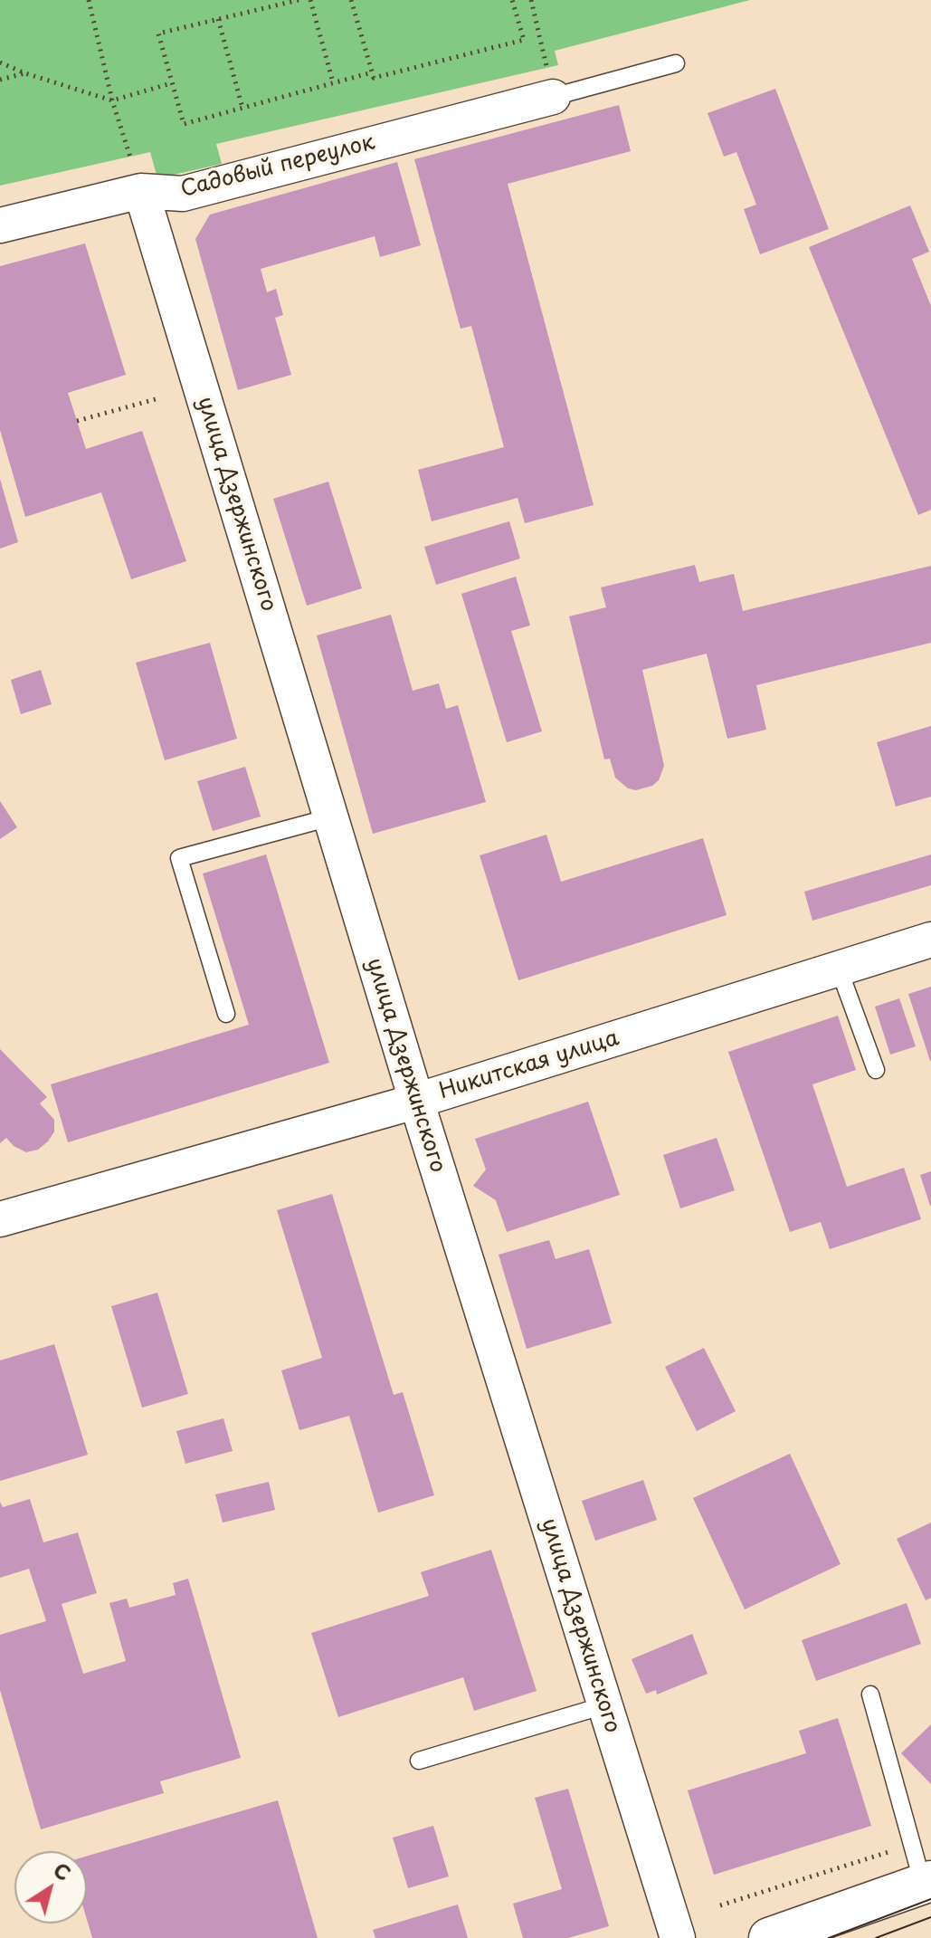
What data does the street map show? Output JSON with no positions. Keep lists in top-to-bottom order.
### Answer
{
  "streets": {
    "street": ["Садовый переулок", "улица Дзержинского", "Никитская улица"]
  },
  "crossings": [
    ["Садовый переулок", "улица Дзержинского"],
    ["улица Дзержинского", "Никитская улица"]
  ],
  "north": "top right"
}
